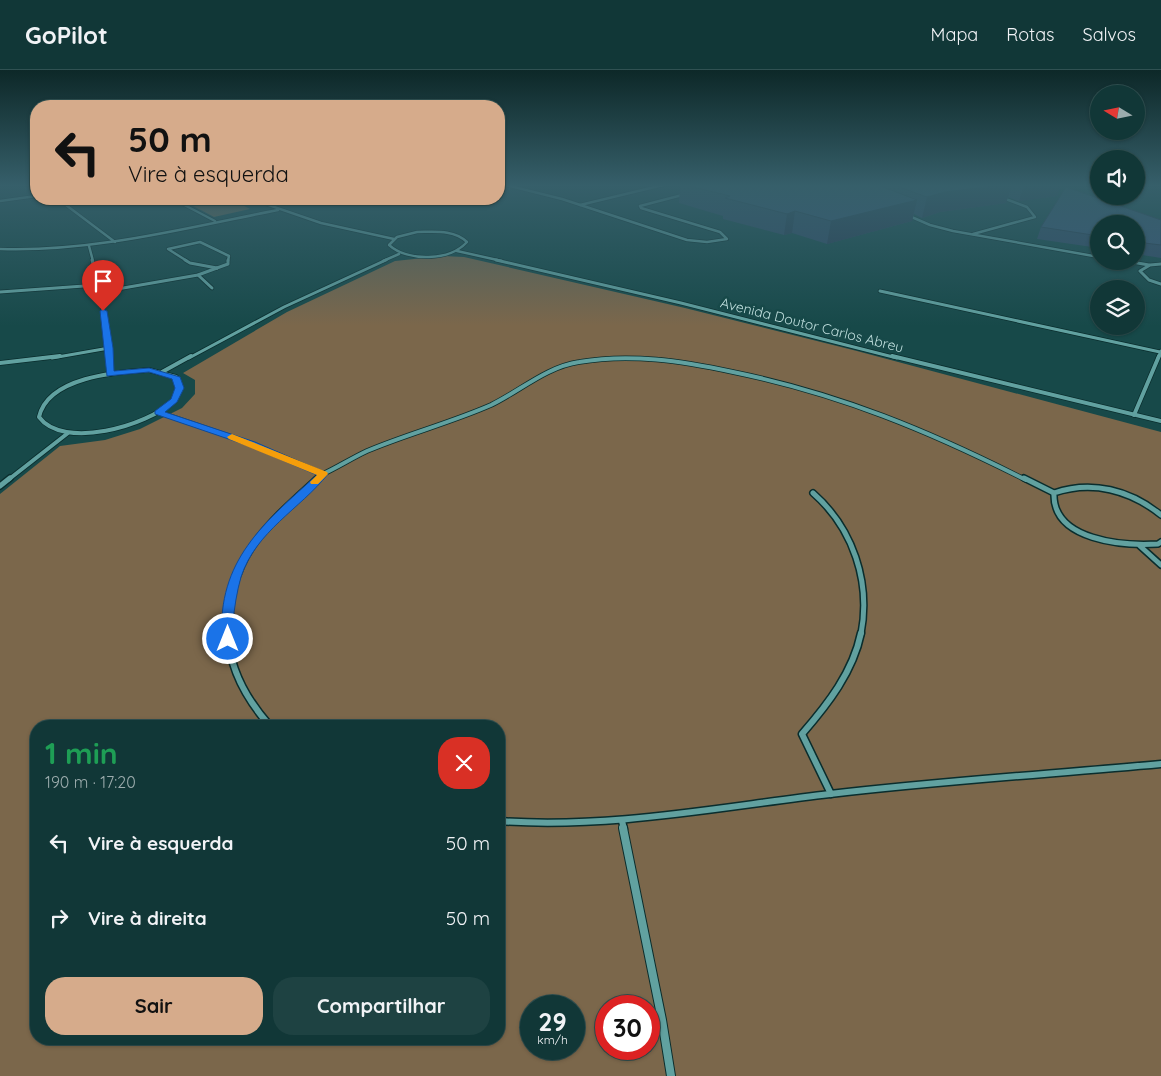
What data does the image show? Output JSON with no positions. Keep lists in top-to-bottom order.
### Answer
{
  "streets": {
    "street": ["Avenida Doutor Carlos Abreu"]
  },
  "north": "left",
  "page": {
    "header": "GoPilot",
    "nav": ["Mapa", "Rotas", "Salvos"],
    "turn": ["50 m", "Vire à esquerda"],
    "heading": ["1 min", "190 m · 17:20"],
    "list": [
      {
        "name": "Vire à esquerda",
        "value": "50 m"
      },
      {
        "name": "Vire à direita",
        "value": "50 m"
      }
    ],
    "buttons": ["Sair", "Compartilhar"],
    "speed": "29 km/h",
    "limit": "30"
  }
}
